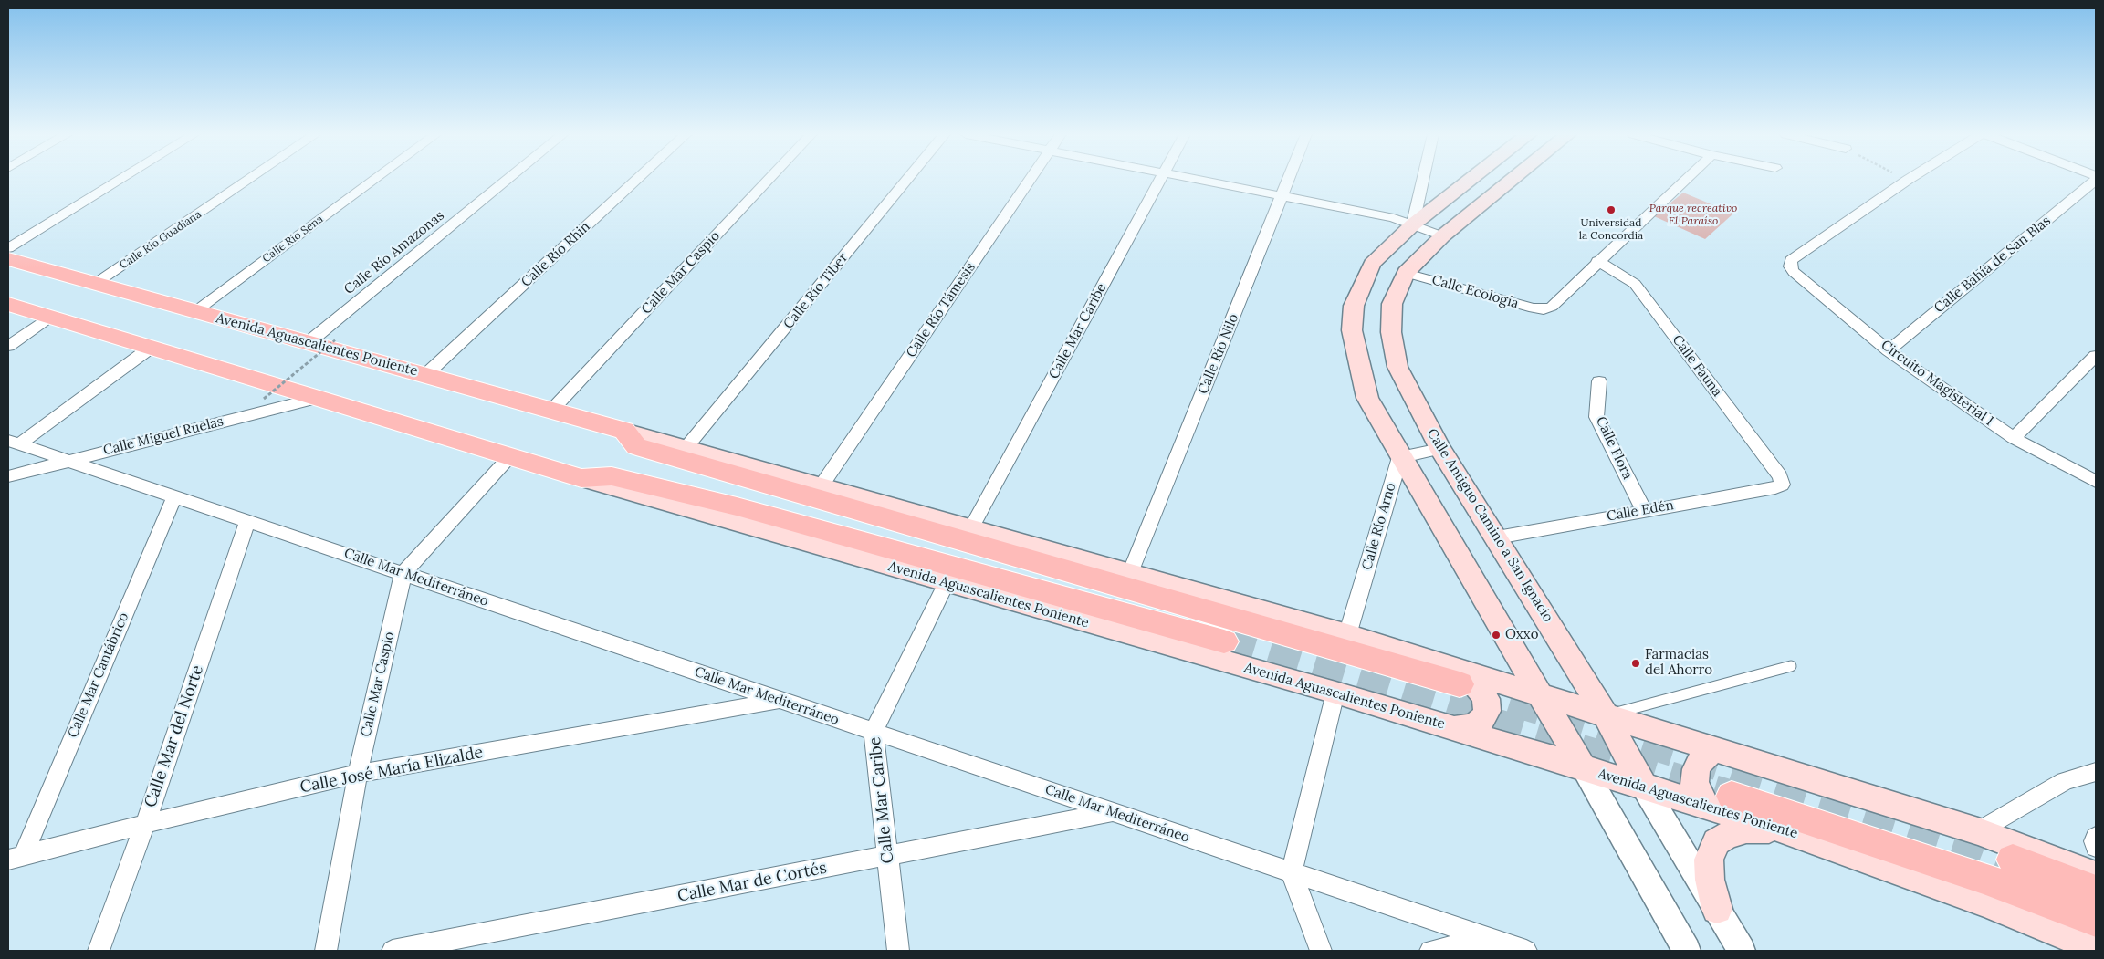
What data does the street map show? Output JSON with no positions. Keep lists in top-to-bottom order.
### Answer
{
  "streets": {
    "main road": ["Avenida Aguascalientes Poniente", "Calle Antiguo Camino a San Ignacio"],
    "street": [
      "Calle Río Sena",
      "Calle Río Guadiana",
      "Calle Río Amazonas",
      "Calle Río Rhin",
      "Calle Bahía de San Blas",
      "Calle Mar Caspio",
      "Calle Río Tiber",
      "Calle Ecología",
      "Calle Río Támesis",
      "Calle Mar Caribe",
      "Calle Río Nilo",
      "Calle Fauna",
      "Circuito Magisterial I",
      "Calle Miguel Ruelas",
      "Calle Flora",
      "Calle Edén",
      "Calle Río Arno",
      "Calle Mar Mediterráneo",
      "Calle Mar Cantábrico",
      "Calle Mar del Norte",
      "Calle José María Elizalde",
      "Calle Mar de Cortés"
    ]
  },
  "crossings": [
    ["Calle Río Sena", "Avenida Aguascalientes Poniente"],
    ["Calle Río Guadiana", "Avenida Aguascalientes Poniente"],
    ["Calle Río Amazonas", "Avenida Aguascalientes Poniente"],
    ["Calle Río Rhin", "Avenida Aguascalientes Poniente"],
    ["Calle Bahía de San Blas", "Circuito Magisterial I"],
    ["Calle Mar Caspio", "Avenida Aguascalientes Poniente"],
    ["Calle Mar Caspio", "Calle Mar Mediterráneo"],
    ["Calle Mar Caspio", "Calle José María Elizalde"],
    ["Calle Río Tiber", "Avenida Aguascalientes Poniente"],
    ["Calle Ecología", "Calle Fauna"],
    ["Calle Ecología", "Calle Antiguo Camino a San Ignacio"],
    ["Calle Río Támesis", "Avenida Aguascalientes Poniente"],
    ["Calle Mar Caribe", "Avenida Aguascalientes Poniente"],
    ["Calle Mar Caribe", "Calle Mar Mediterráneo"],
    ["Calle Mar Caribe", "Calle Mar de Cortés"],
    ["Avenida Aguascalientes Poniente", "Calle Río Nilo"],
    ["Avenida Aguascalientes Poniente", "Calle Miguel Ruelas"],
    ["Avenida Aguascalientes Poniente", "Calle Antiguo Camino a San Ignacio"],
    ["Avenida Aguascalientes Poniente", "Calle Río Arno"],
    ["Calle Fauna", "Calle Edén"],
    ["Calle Miguel Ruelas", "Calle Mar Mediterráneo"],
    ["Calle Flora", "Calle Edén"],
    ["Calle Edén", "Calle Antiguo Camino a San Ignacio"],
    ["Calle Mar Mediterráneo", "Calle Mar Cantábrico"],
    ["Calle Mar Mediterráneo", "Calle Mar del Norte"],
    ["Calle Mar Mediterráneo", "Calle José María Elizalde"],
    ["Calle Mar Mediterráneo", "Calle Mar de Cortés"],
    ["Calle Mar Cantábrico", "Calle José María Elizalde"],
    ["Calle Mar del Norte", "Calle José María Elizalde"]
  ],
  "parks": ["Parque recreativo El Paraíso"],
  "places": ["Universidad la Concordia", "Oxxo", "Farmacias del Ahorro"]
}
